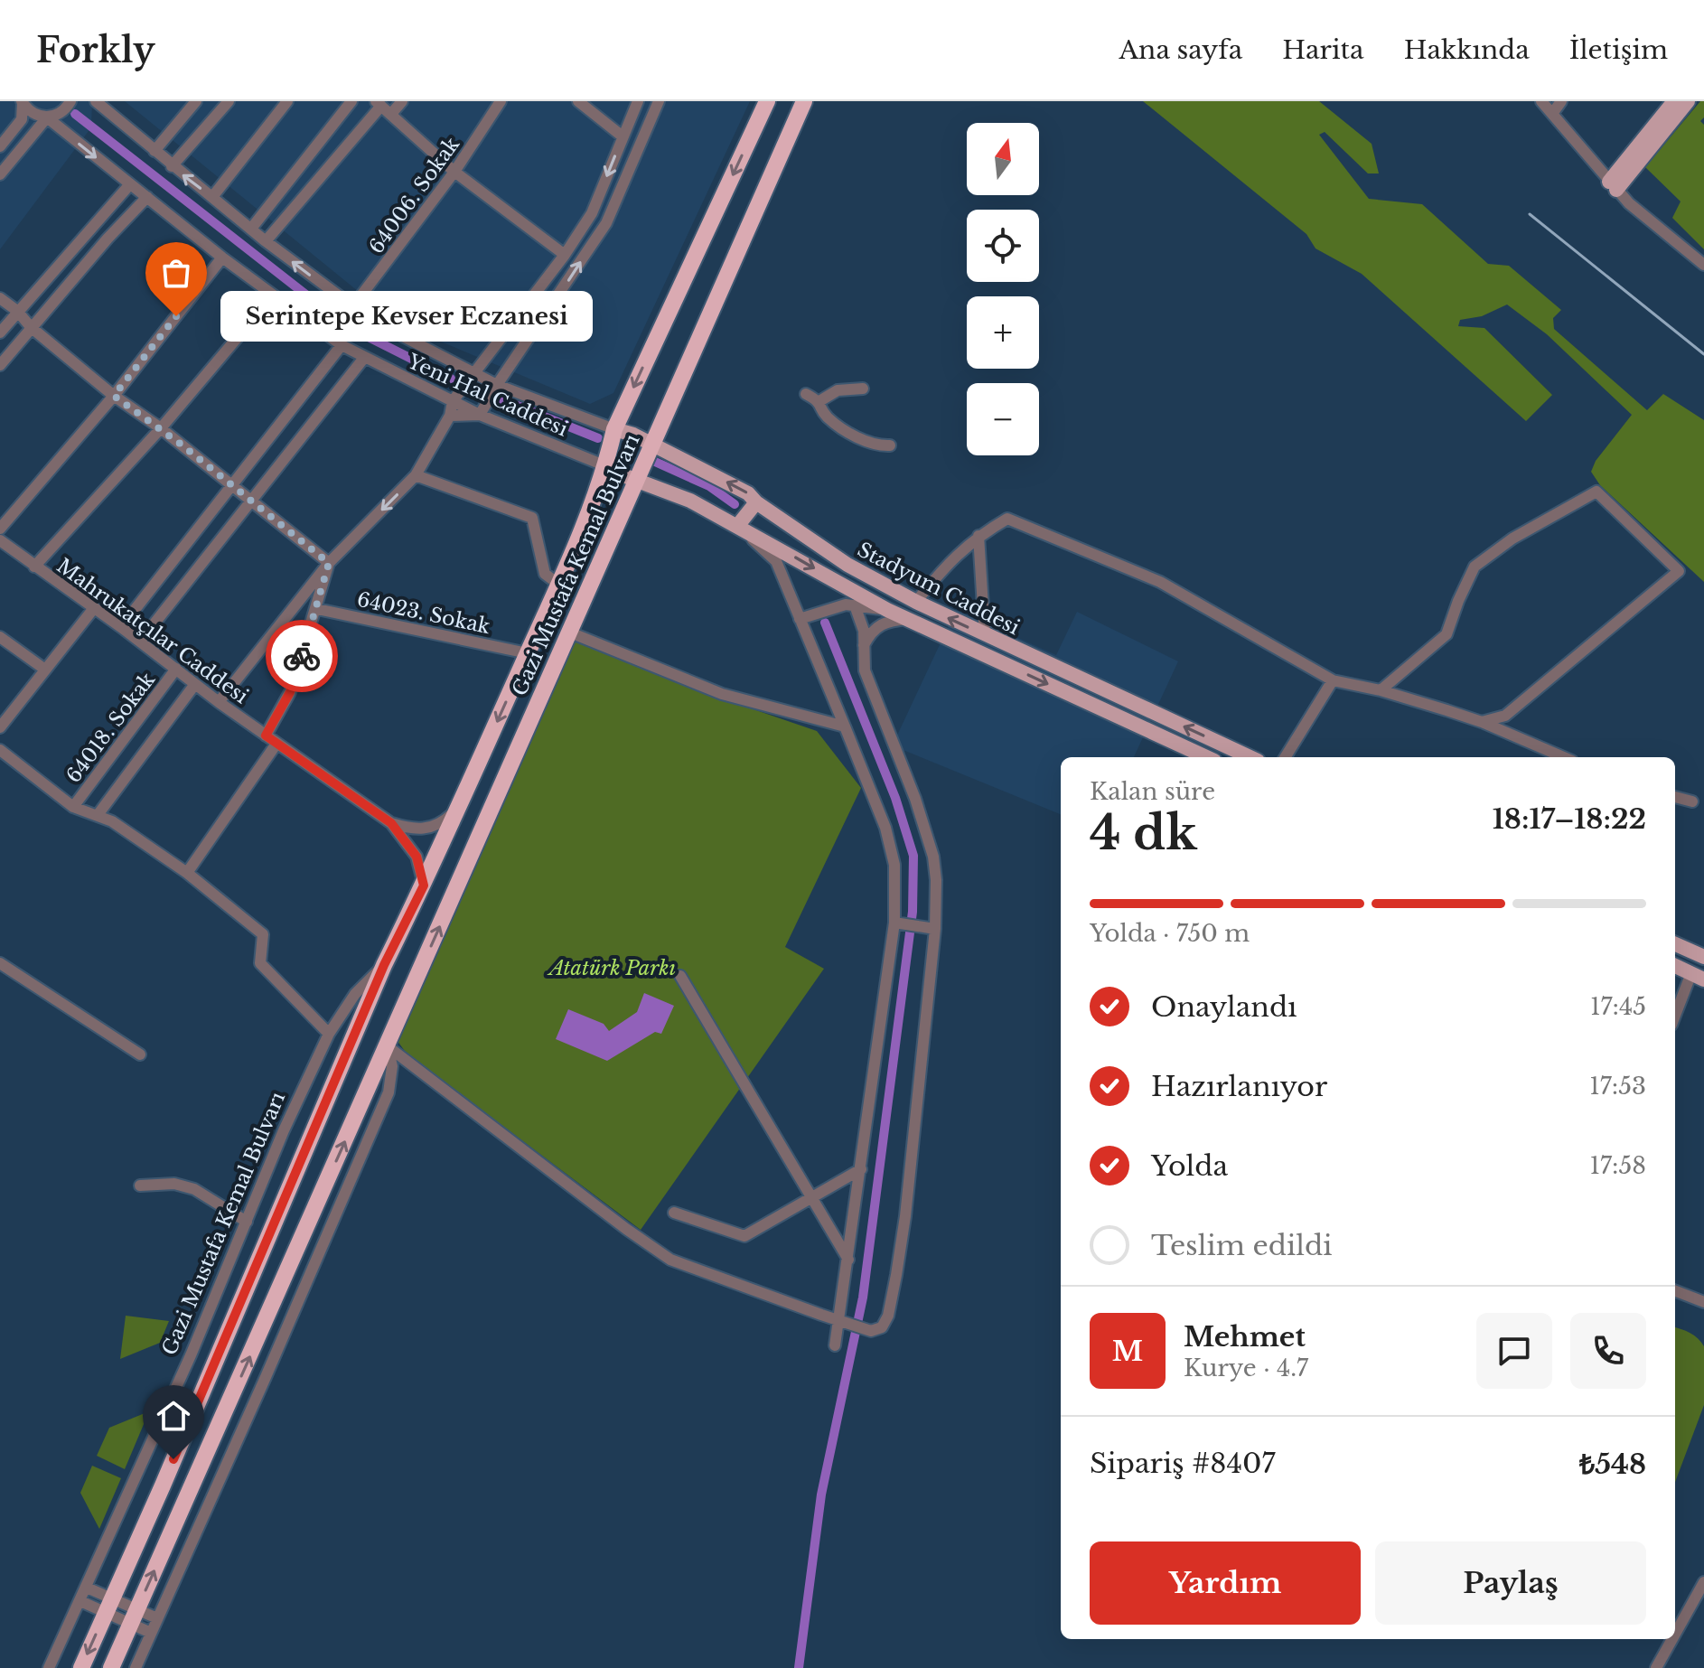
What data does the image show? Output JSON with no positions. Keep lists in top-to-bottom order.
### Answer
{
  "streets": {
    "highway": ["Gazi Mustafa Kemal Bulvarı"],
    "main road": ["Stadyum Caddesi"],
    "street": [
      "64006. Sokak",
      "Yeni Hal Caddesi",
      "64023. Sokak",
      "Mahrukatçılar Caddesi",
      "64018. Sokak"
    ]
  },
  "crossings": [
    ["64006. Sokak", "Yeni Hal Caddesi"],
    ["Yeni Hal Caddesi", "Gazi Mustafa Kemal Bulvarı"],
    ["Yeni Hal Caddesi", "Stadyum Caddesi"],
    ["Gazi Mustafa Kemal Bulvarı", "Stadyum Caddesi"],
    ["Gazi Mustafa Kemal Bulvarı", "64023. Sokak"],
    ["Gazi Mustafa Kemal Bulvarı", "Mahrukatçılar Caddesi"],
    ["Mahrukatçılar Caddesi", "64018. Sokak"]
  ],
  "parks": ["Atatürk Parkı"],
  "places": ["Serintepe Kevser Eczanesi"],
  "north": "top",
  "page": {
    "header": "Forkly",
    "nav": [
      "Ana sayfa",
      "Harita",
      "Hakkında",
      "İletişim"
    ],
    "map_buttons": ["+", "−"],
    "bubble": "Serintepe Kevser Eczanesi",
    "heading": ["4 dk", "Kalan süre", "18:17–18:22"],
    "panel": [
      "Mehmet",
      "Kurye · 4.7",
      "Sipariş #8407",
      "₺548"
    ],
    "bar": "Yolda · 750 m",
    "list": [
      ["Onaylandı", "17:45"],
      ["Hazırlanıyor", "17:53"],
      ["Yolda", "17:58"],
      "Teslim edildi"
    ],
    "round": "M",
    "buttons": ["Yardım", "Paylaş"]
  }
}
